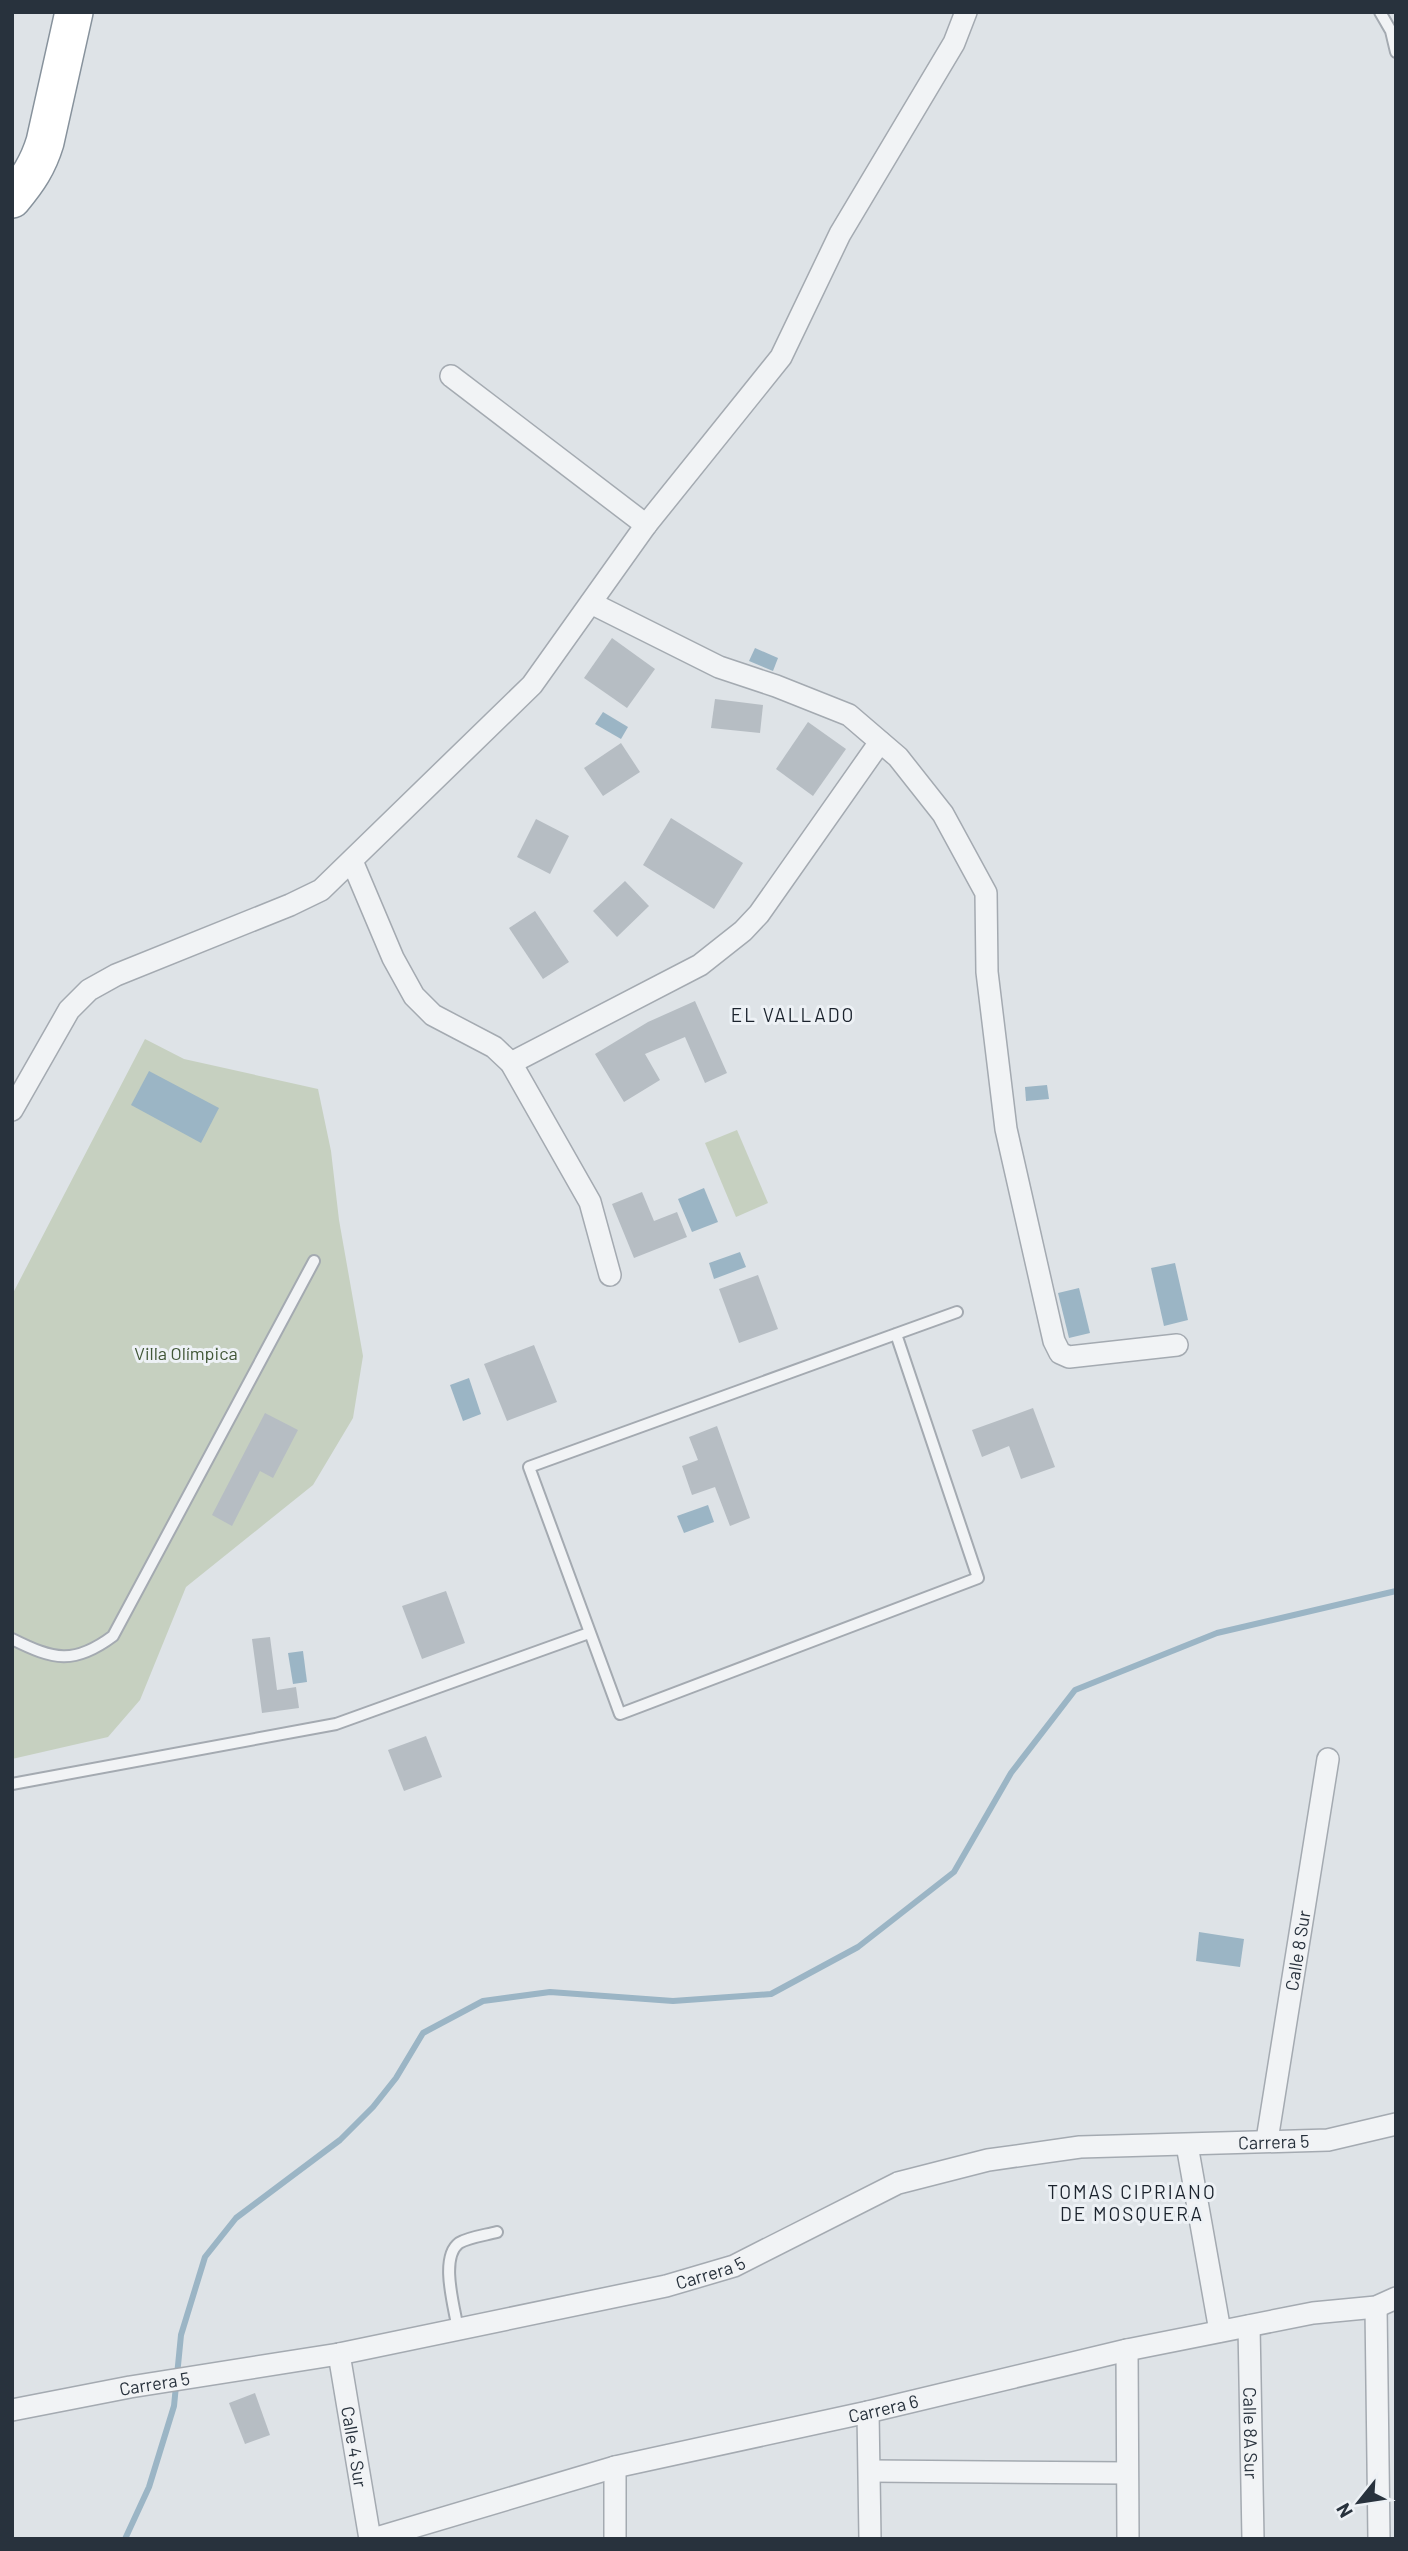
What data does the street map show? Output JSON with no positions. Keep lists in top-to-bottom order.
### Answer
{
  "streets": {
    "street": [
      "Calle 8 Sur",
      "Carrera 5",
      "Carrera 6",
      "Calle 8A Sur",
      "Calle 4 Sur"
    ]
  },
  "crossings": [
    ["Calle 8 Sur", "Carrera 5"],
    ["Carrera 5", "Calle 4 Sur"],
    ["Carrera 6", "Calle 8A Sur"],
    ["Carrera 6", "Calle 4 Sur"]
  ],
  "districts": ["EL VALLADO", "TOMAS CIPRIANO DE MOSQUERA"],
  "parks": ["Villa Olímpica"],
  "north": "bottom left"
}
